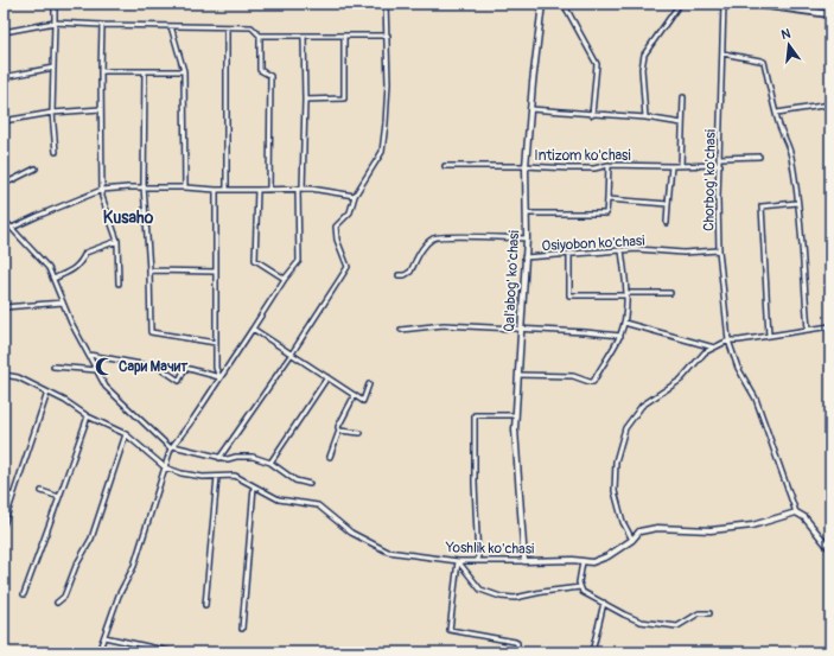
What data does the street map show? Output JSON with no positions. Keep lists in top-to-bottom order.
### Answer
{
  "streets": {
    "street": [
      "Intizom ko'chasi",
      "Сhorbog' ko'chasi",
      "Osiyobon ko'chasi",
      "Qal'abog' ko'chasi",
      "Yoshlik ko'chasi"
    ]
  },
  "crossings": [
    ["Intizom ko'chasi", "Сhorbog' ko'chasi"],
    ["Intizom ko'chasi", "Qal'abog' ko'chasi"],
    ["Сhorbog' ko'chasi", "Osiyobon ko'chasi"],
    ["Сhorbog' ko'chasi", "Yoshlik ko'chasi"],
    ["Osiyobon ko'chasi", "Qal'abog' ko'chasi"],
    ["Qal'abog' ko'chasi", "Yoshlik ko'chasi"]
  ],
  "districts": ["Kusaho"],
  "places": {
    "mosque": ["Сари Мачит"]
  },
  "north": "top"
}
